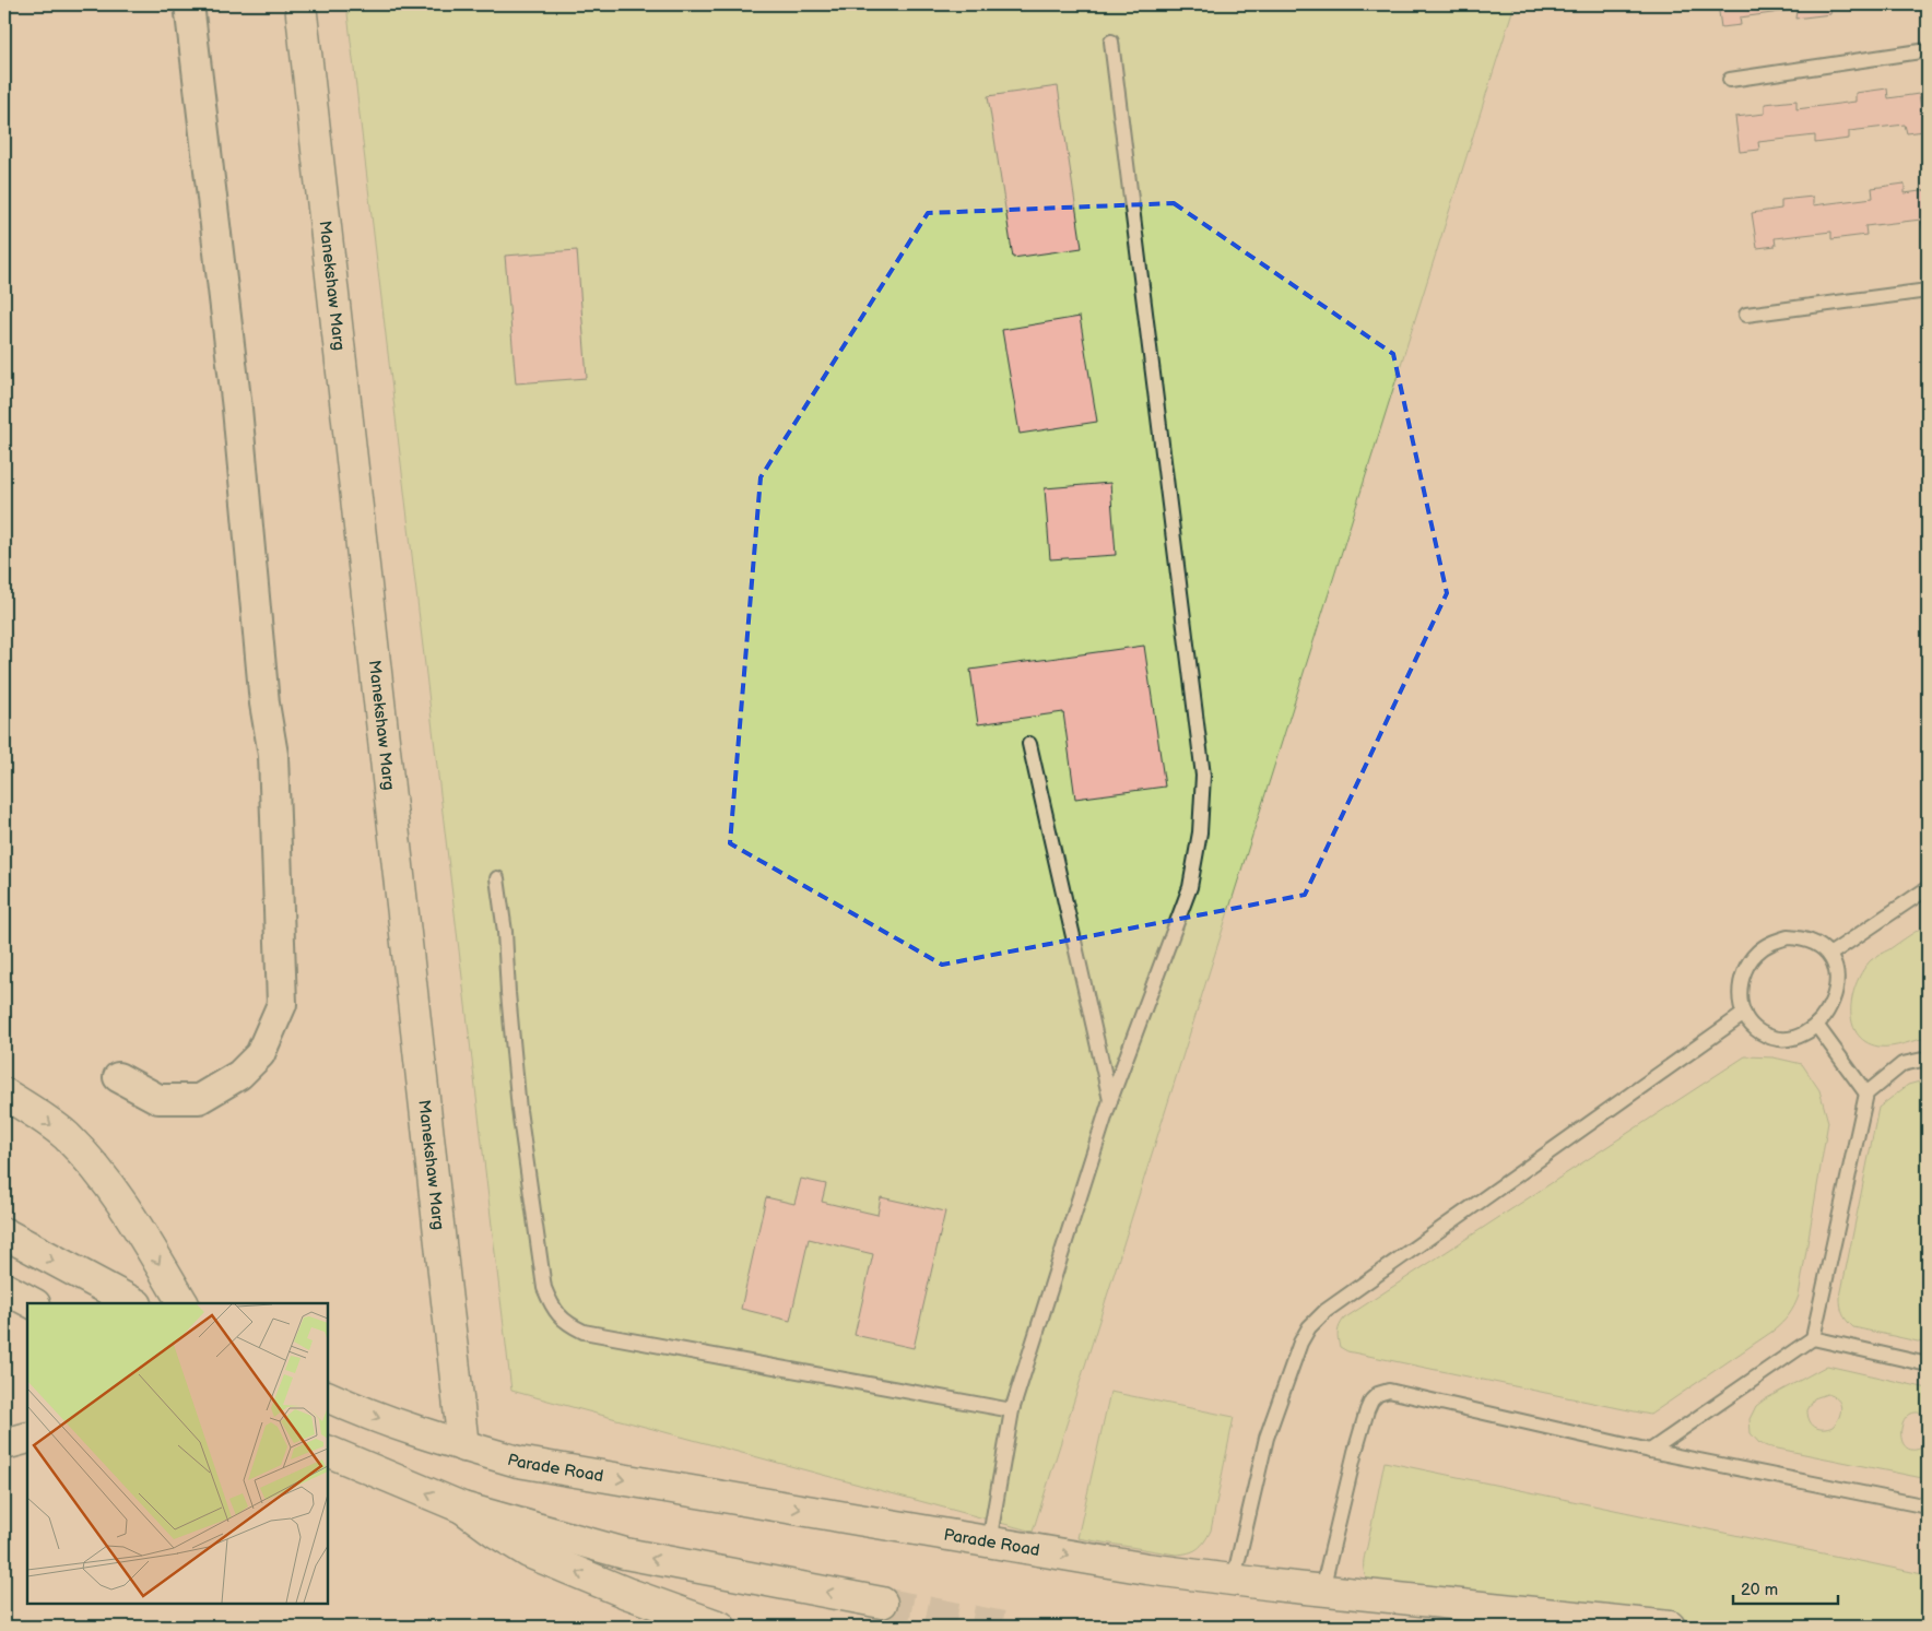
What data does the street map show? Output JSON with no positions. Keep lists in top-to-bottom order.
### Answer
{
  "streets": {
    "main road": ["Manekshaw Marg", "Parade Road"]
  },
  "crossings": [
    ["Manekshaw Marg", "Parade Road"]
  ],
  "scale_bar": "20 m"
}
